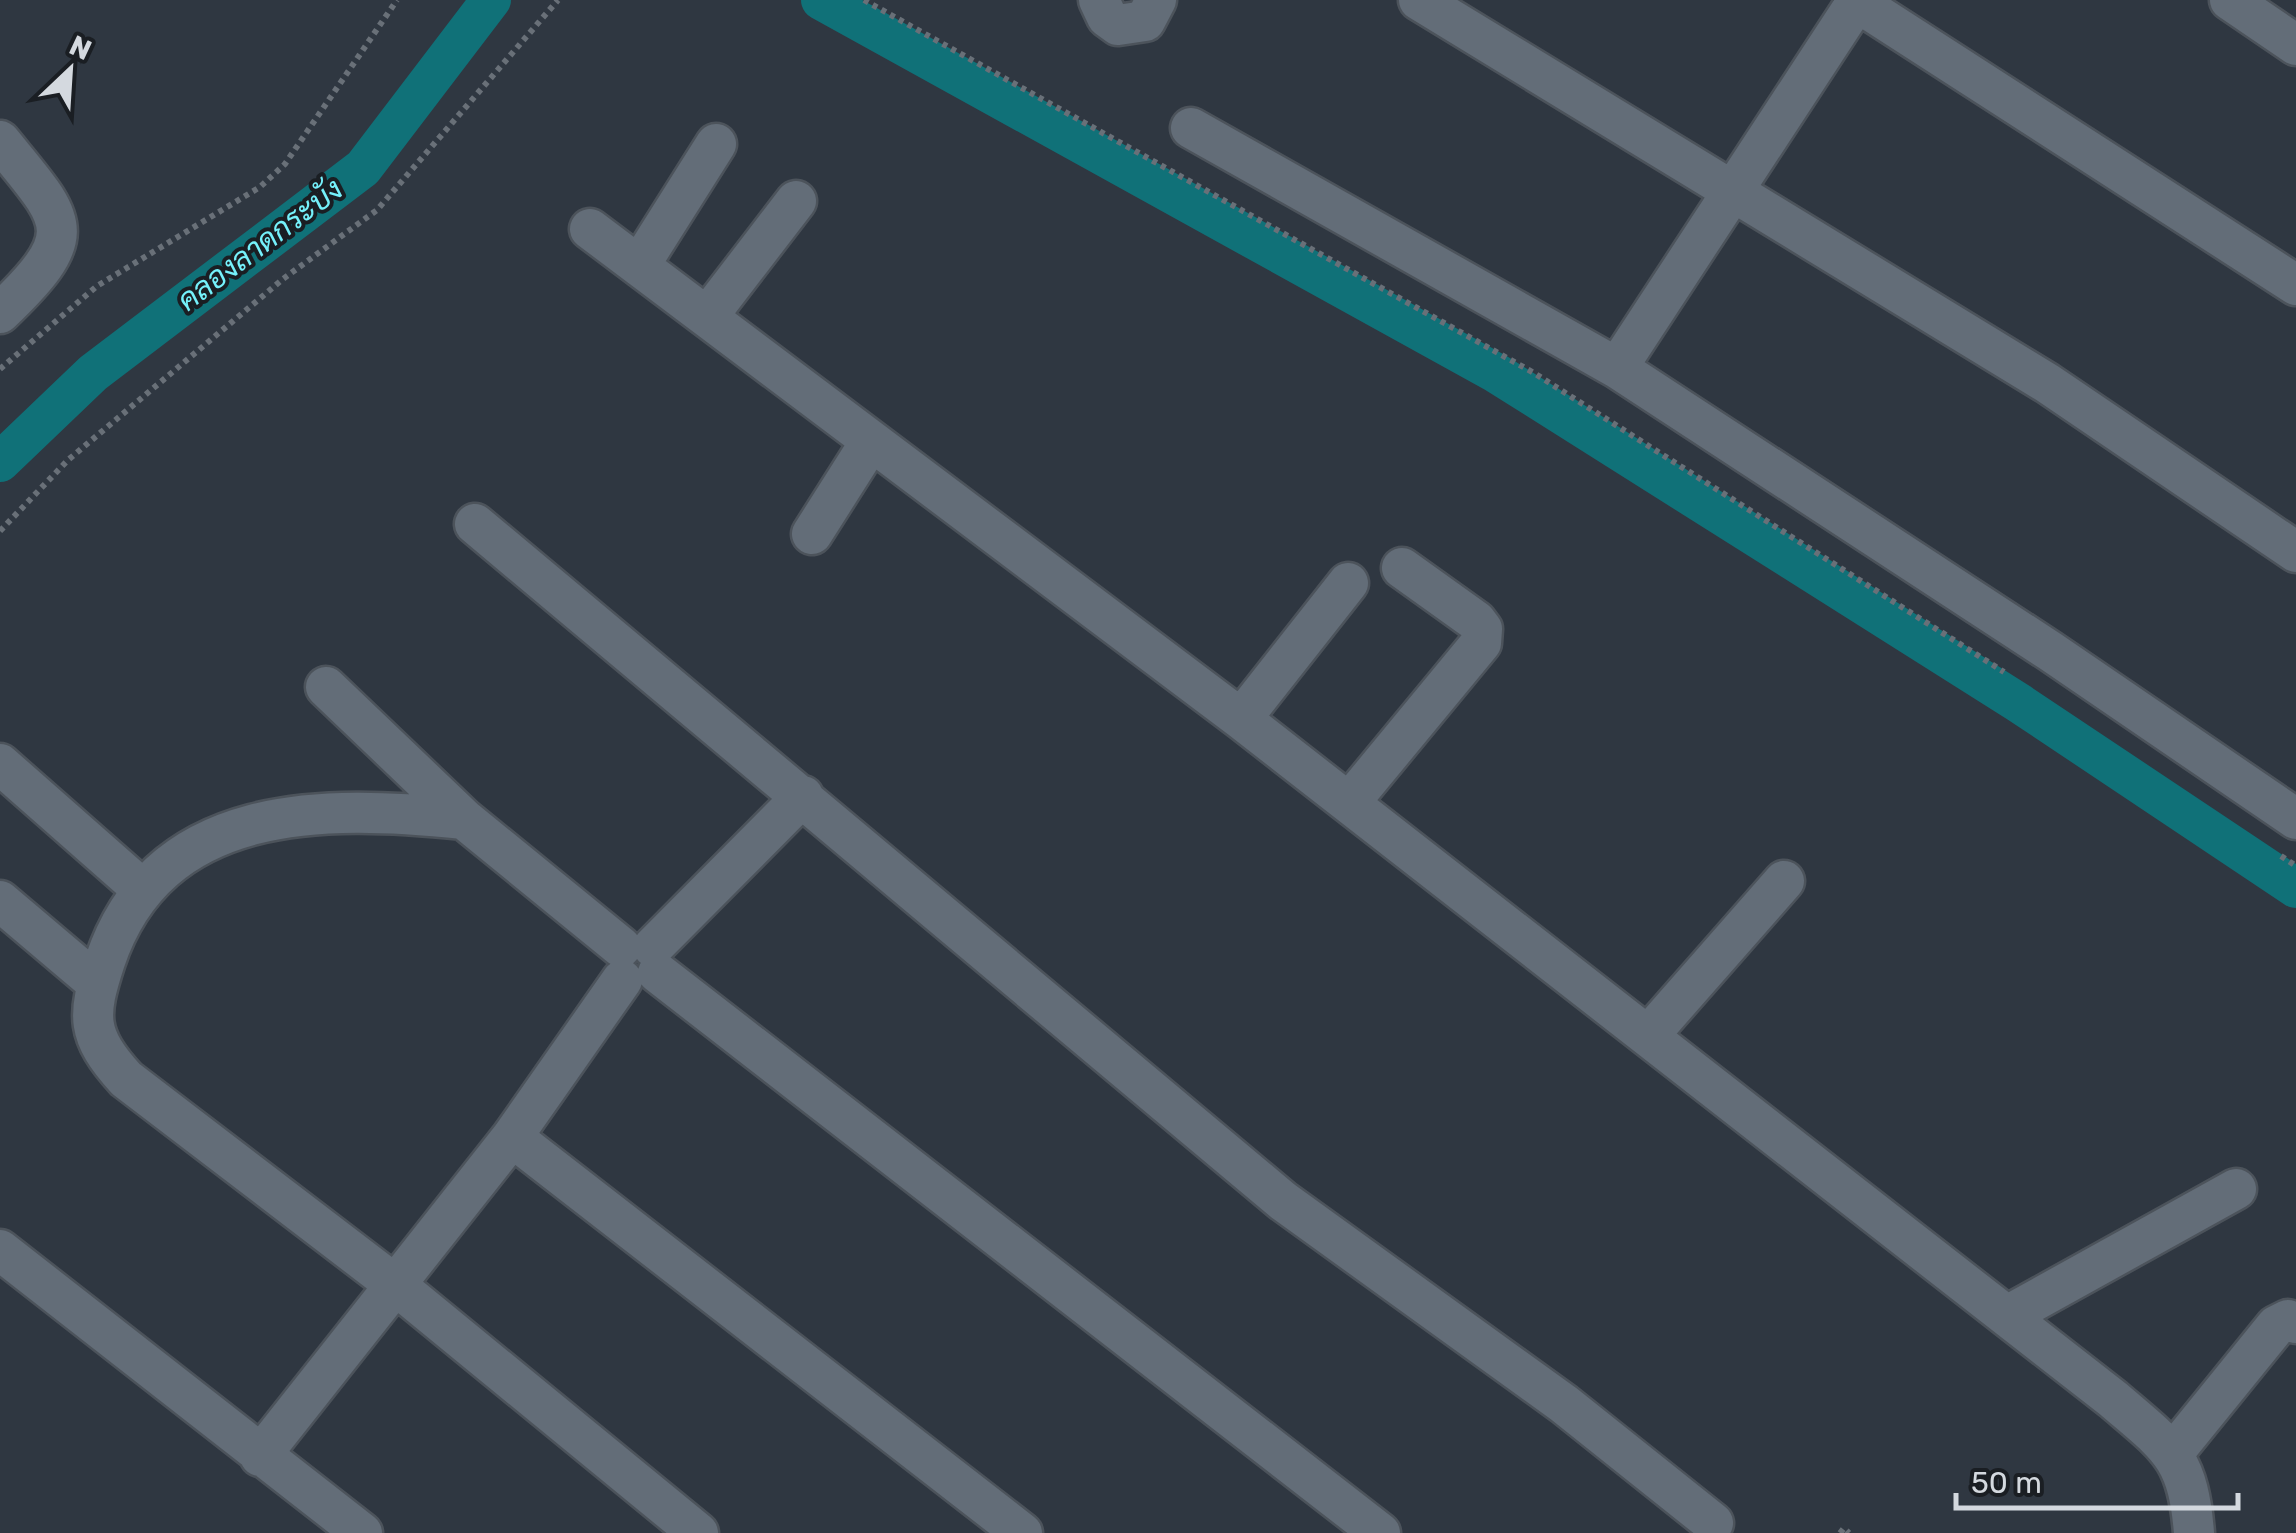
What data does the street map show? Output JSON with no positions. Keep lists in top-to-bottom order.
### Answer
{
  "water": ["คลองลาดกระบัง"],
  "scale_bar": "50 m",
  "north": "top right"
}
